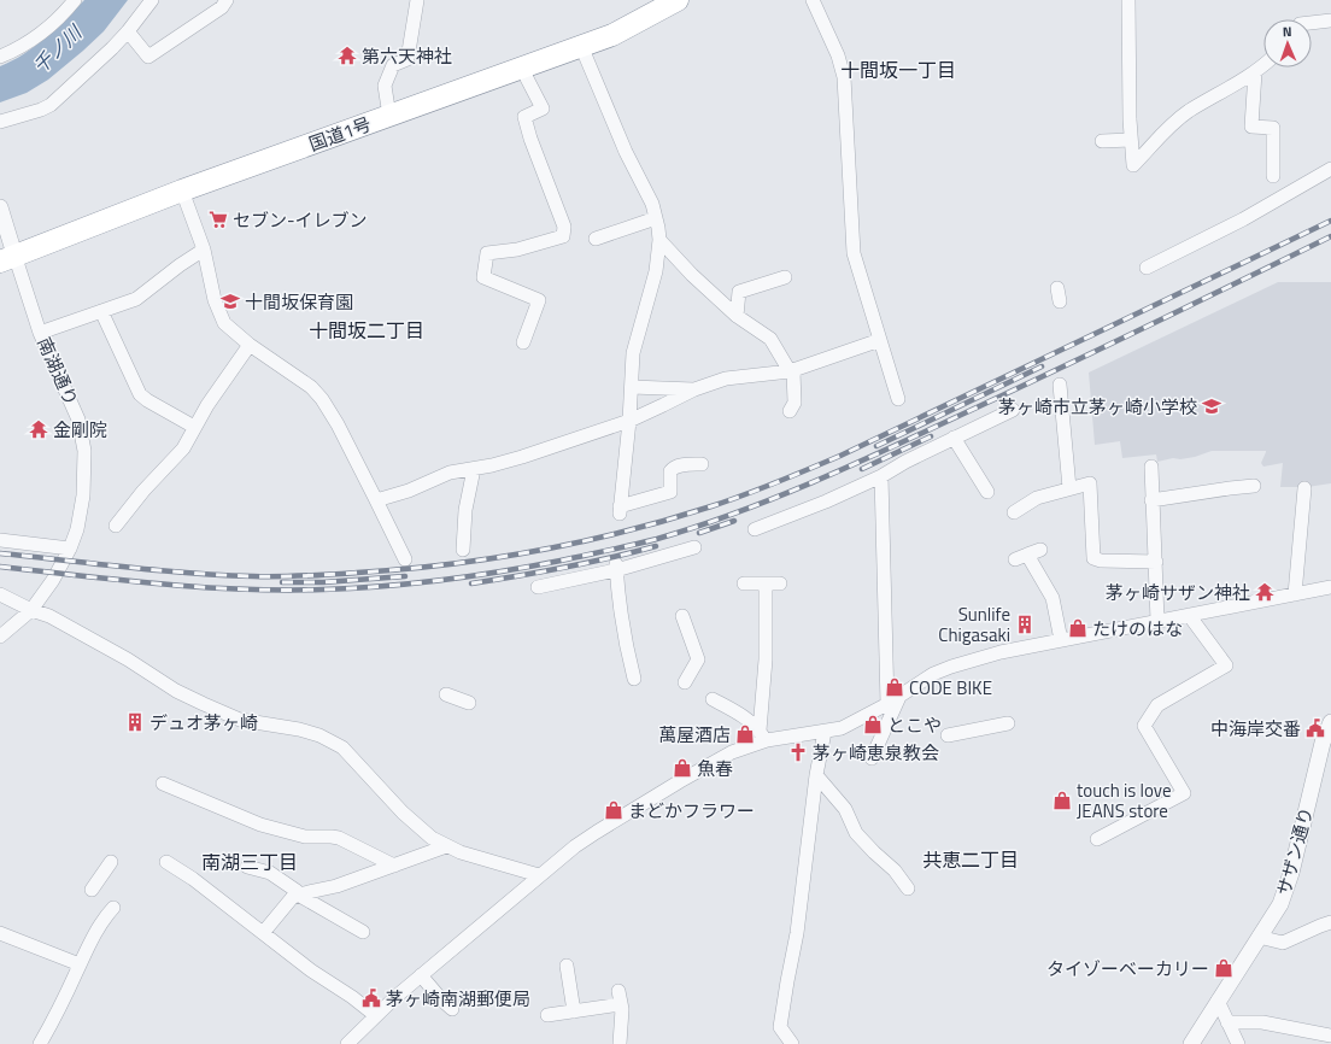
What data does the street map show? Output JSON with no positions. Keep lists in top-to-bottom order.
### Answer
{
  "streets": {
    "highway": ["国道1号"],
    "street": ["南湖通り", "サザン通り"]
  },
  "crossings": [
    ["国道1号", "南湖通り"]
  ],
  "districts": [
    "十間坂一丁目",
    "十間坂二丁目",
    "共恵二丁目",
    "南湖三丁目"
  ],
  "water": ["千ノ川"],
  "places": {
    "temple": ["第六天神社", "金剛院", "茅ヶ崎サザン神社"],
    "supermarket": ["セブン-イレブン"],
    "school or university": ["十間坂保育園", "茅ヶ崎市立茅ヶ崎小学校"],
    "building": ["Sunlife Chigasaki", "デュオ茅ヶ崎"],
    "shop": [
      "たけのはな",
      "CODE BIKE",
      "とこや",
      "萬屋酒店",
      "魚春",
      "touch is love JEANS store",
      "まどかフラワー",
      "タイゾーベーカリー"
    ],
    "public building": ["中海岸交番", "茅ヶ崎南湖郵便局"],
    "church": ["茅ヶ崎恵泉教会"]
  },
  "north": "top"
}
